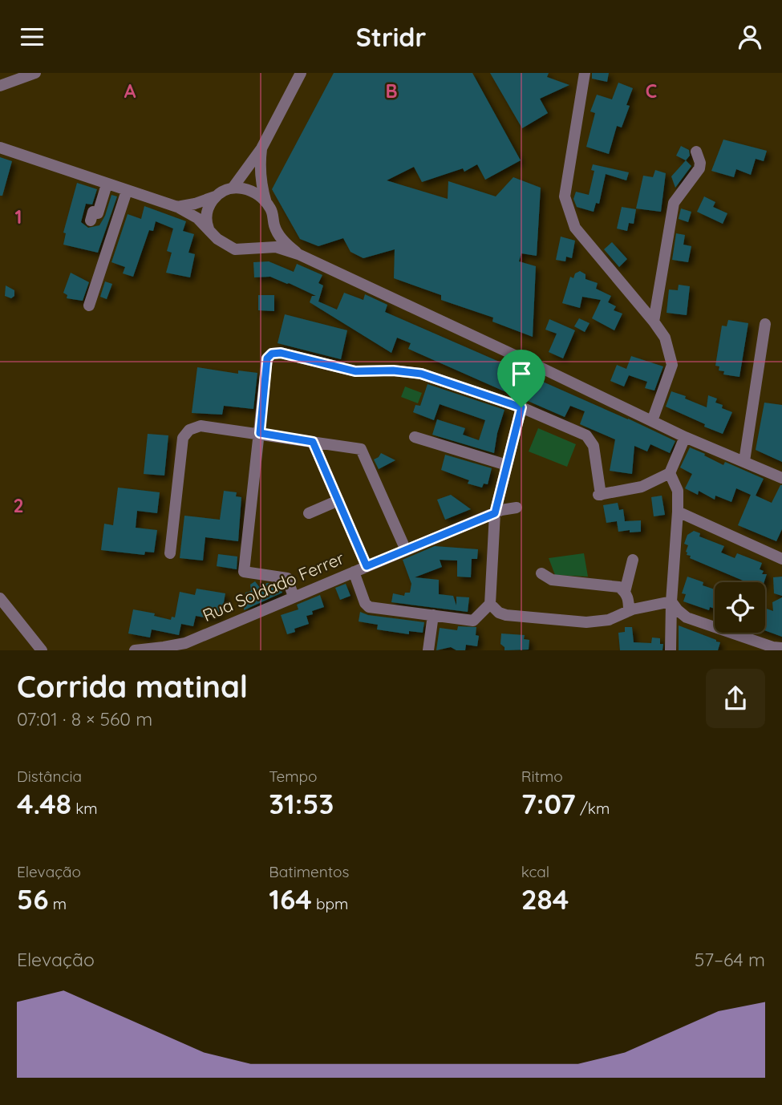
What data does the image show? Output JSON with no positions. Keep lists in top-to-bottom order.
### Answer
{
  "streets": {
    "street": ["Rua Soldado Ferrer"]
  },
  "page": {
    "header": "Stridr",
    "heading": ["Corrida matinal", "07:01 · 8 × 560 m"],
    "stats": [
      ["Distância", "4.48 km"],
      ["Tempo", "31:53"],
      ["Ritmo", "7:07 /km"],
      ["Elevação", "56 m"],
      ["Batimentos", "164 bpm"],
      ["kcal", "284"]
    ],
    "chart": ["Elevação", "57–64 m"]
  },
  "grid": {
    "columns": ["A", "B", "C"],
    "rows": ["1", "2"]
  }
}
